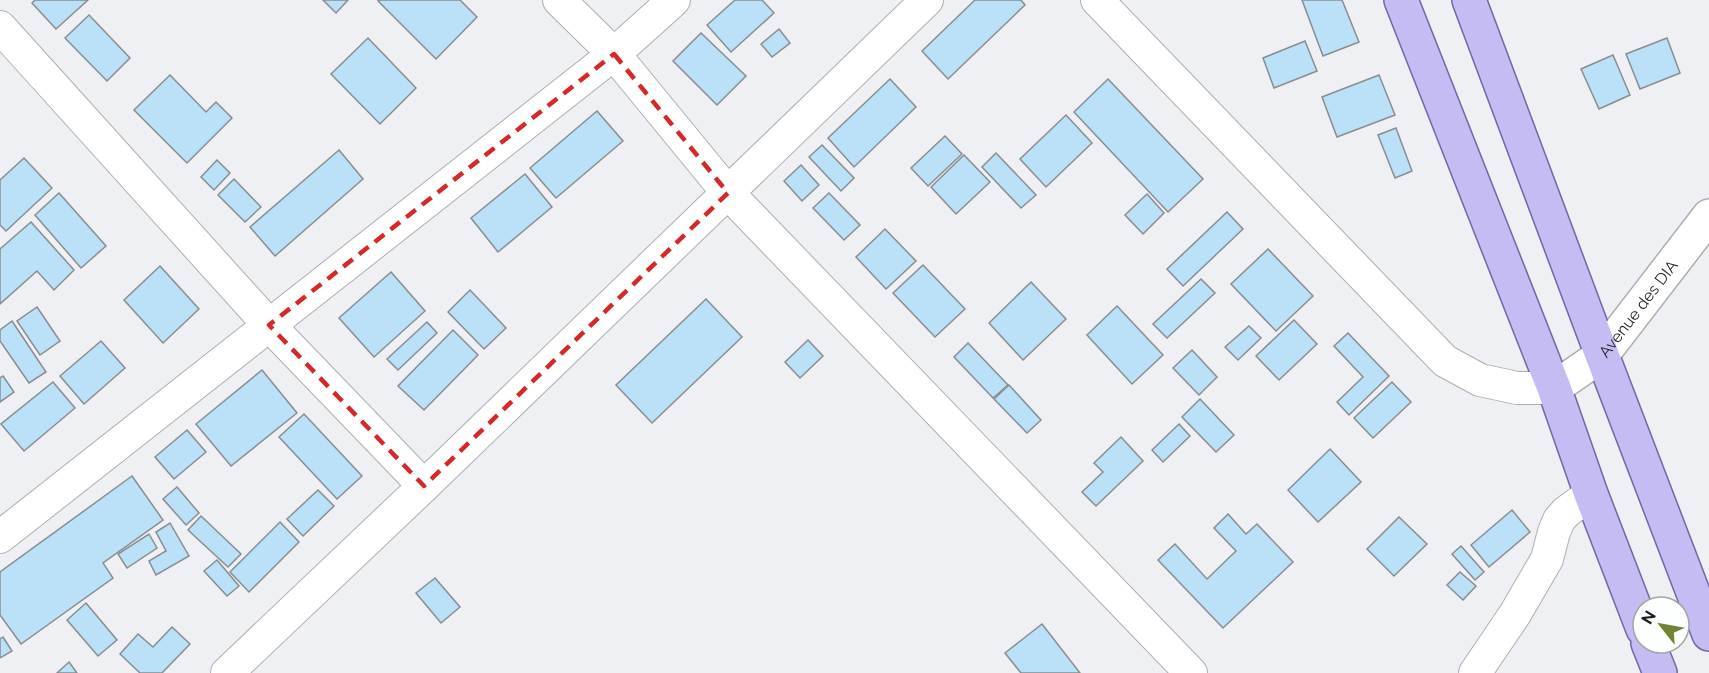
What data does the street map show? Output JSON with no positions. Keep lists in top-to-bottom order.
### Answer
{
  "streets": {
    "street": ["Avenue des DIA"]
  },
  "north": "top left"
}
